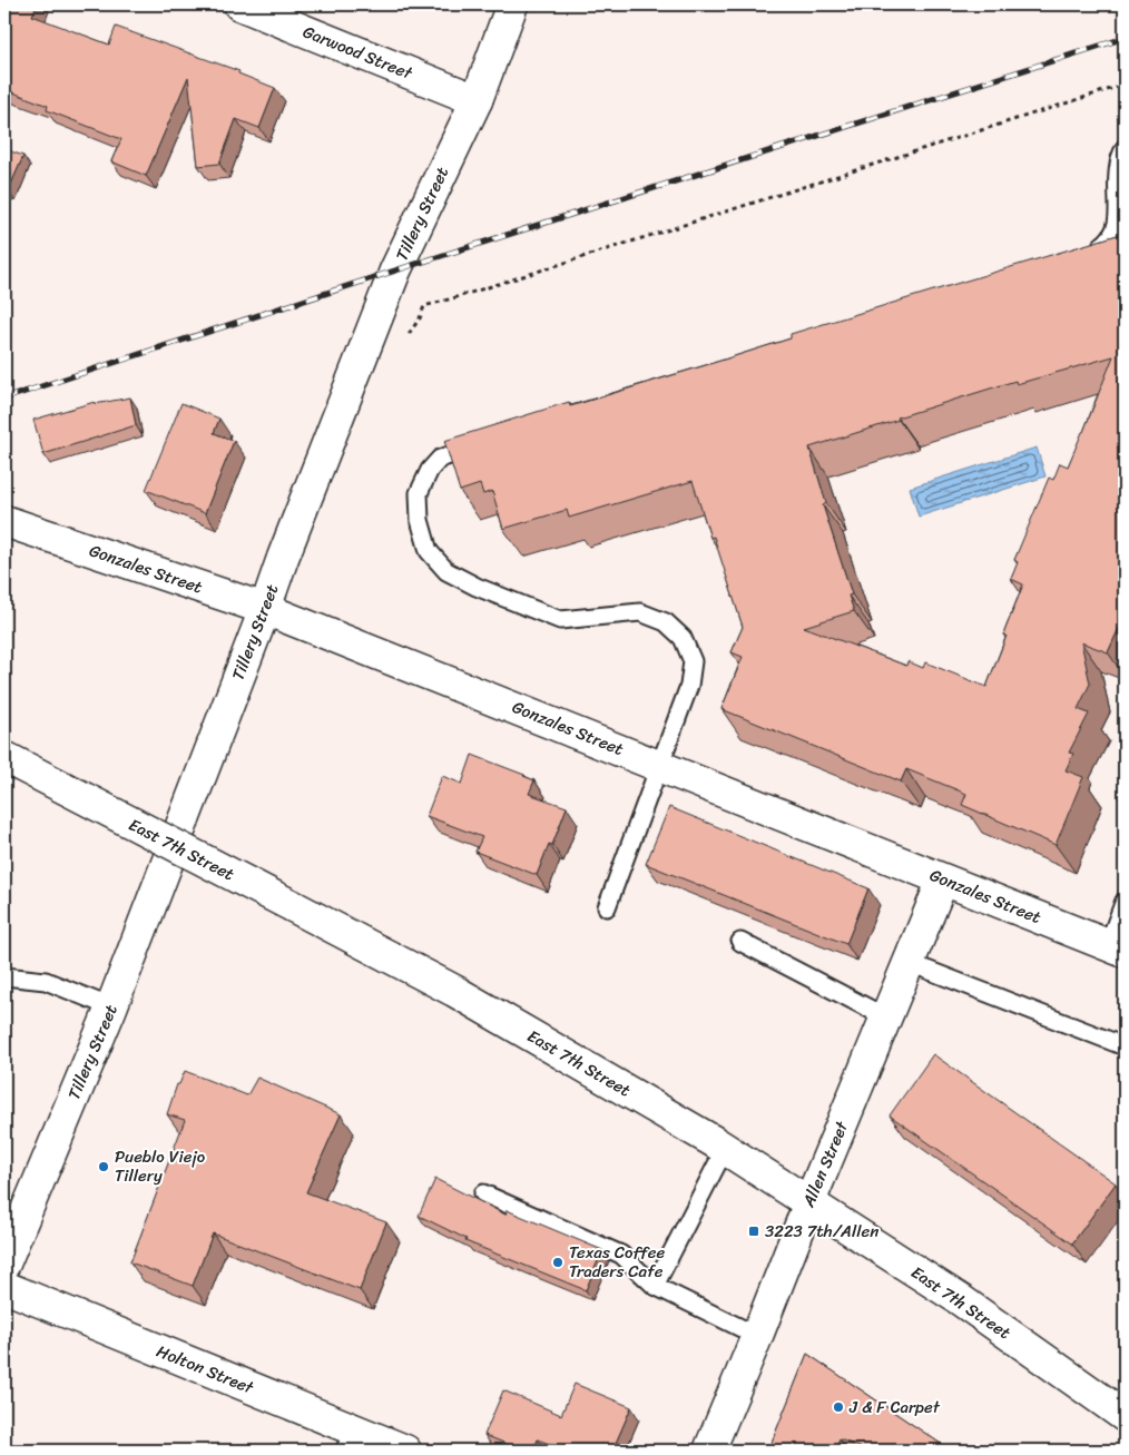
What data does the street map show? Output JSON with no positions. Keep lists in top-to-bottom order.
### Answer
{
  "streets": {
    "street": [
      "Garwood Street",
      "Tillery Street",
      "Gonzales Street",
      "East 7th Street",
      "Allen Street",
      "Holton Street"
    ]
  },
  "crossings": [
    ["Garwood Street", "Tillery Street"],
    ["Tillery Street", "Gonzales Street"],
    ["Gonzales Street", "Allen Street"],
    ["East 7th Street", "Allen Street"]
  ],
  "places": {
    "other": ["Pueblo Viejo Tillery", "Texas Coffee Traders Cafe", "J & F Carpet"],
    "transit": ["3223 7th/Allen"]
  }
}
